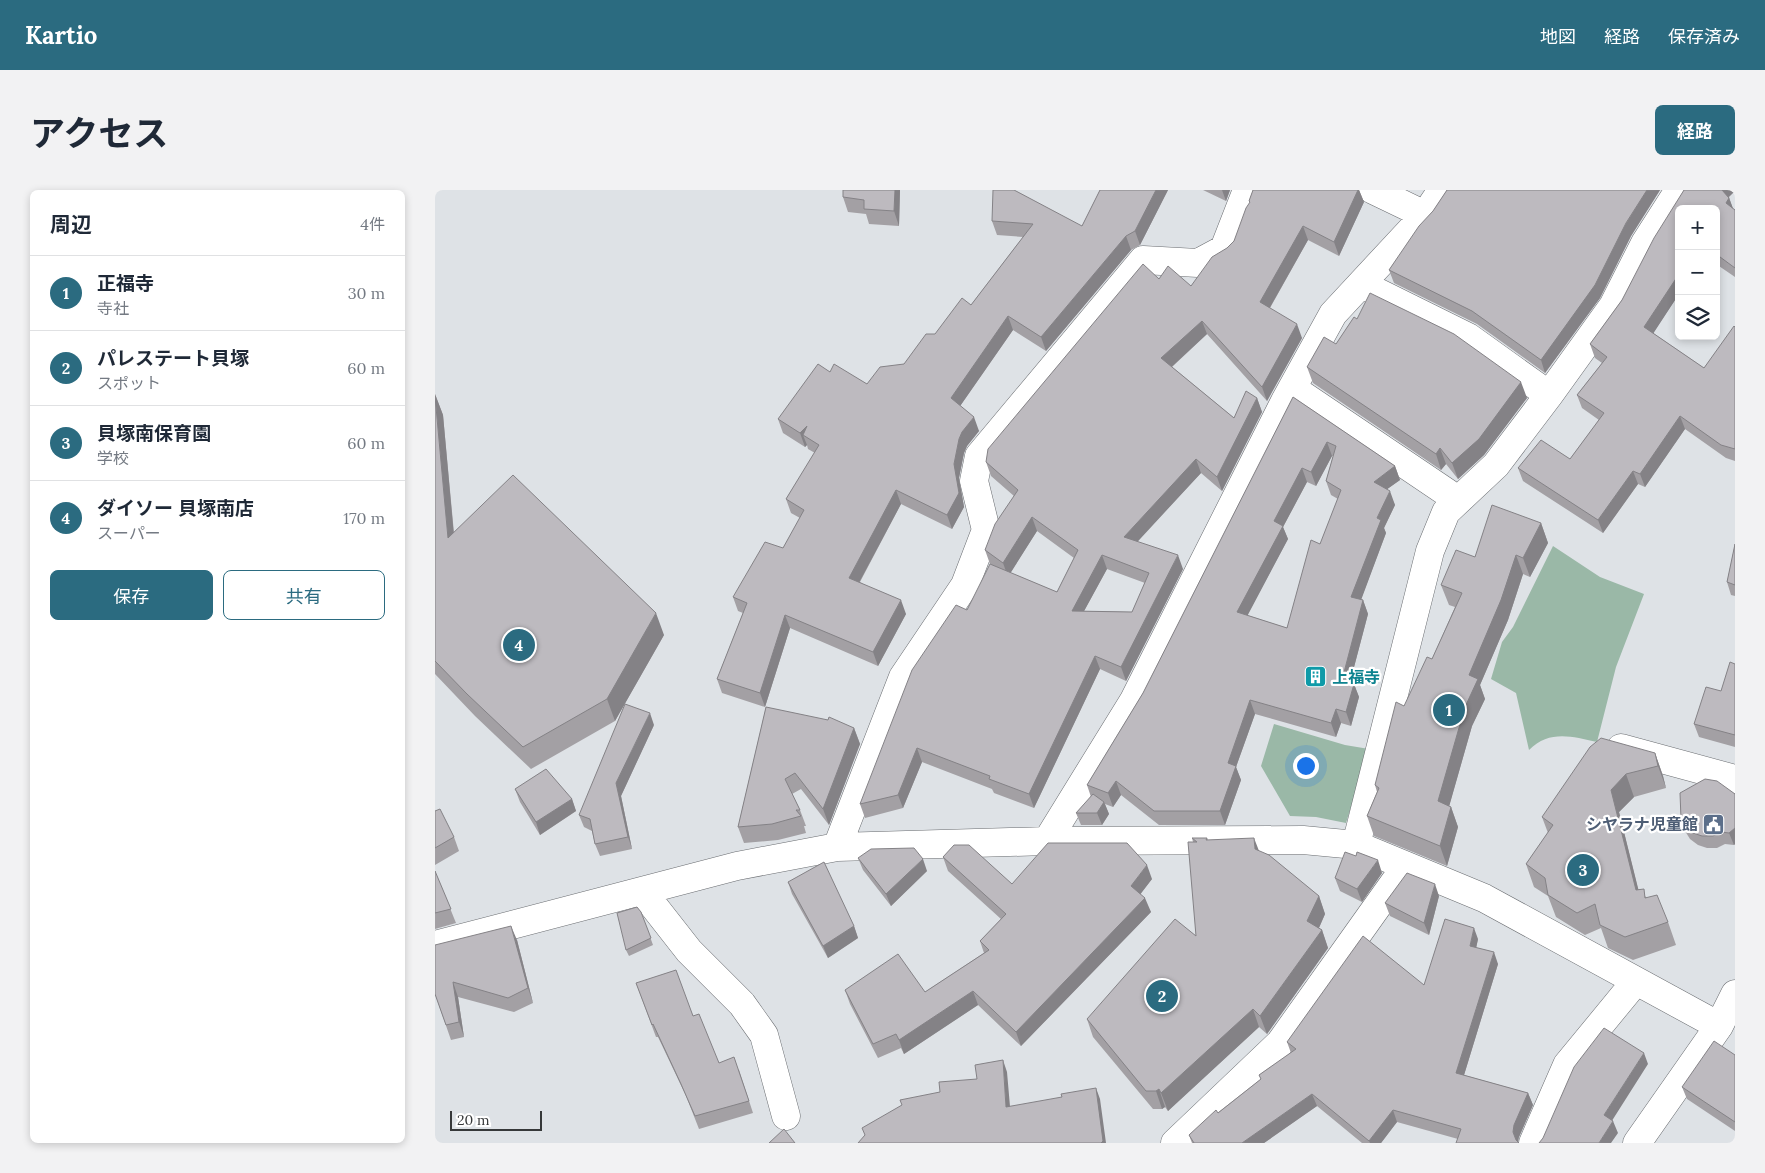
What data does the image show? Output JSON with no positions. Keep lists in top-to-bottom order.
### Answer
{
  "places": {
    "building": ["上福寺"],
    "public building": ["シヤラナ児童館"]
  },
  "scale_bar": "20 m",
  "page": {
    "header": "Kartio",
    "nav": ["地図", "経路", "保存済み"],
    "title": "アクセス",
    "buttons": [
      "経路",
      ["保存", "共有"]
    ],
    "heading": ["周辺", "4件"],
    "map_buttons": ["+", "−"],
    "list": [
      {
        "mark": "1",
        "name": "正福寺",
        "note": "寺社",
        "value": "30 m"
      },
      {
        "mark": "2",
        "name": "パレステート貝塚",
        "note": "スポット",
        "value": "60 m"
      },
      {
        "mark": "3",
        "name": "貝塚南保育園",
        "note": "学校",
        "value": "60 m"
      },
      {
        "mark": "4",
        "name": "ダイソー 貝塚南店",
        "note": "スーパー",
        "value": "170 m"
      }
    ],
    "pins": [
      "4",
      "1",
      "3",
      "2"
    ],
    "scale": "20 m"
  }
}
